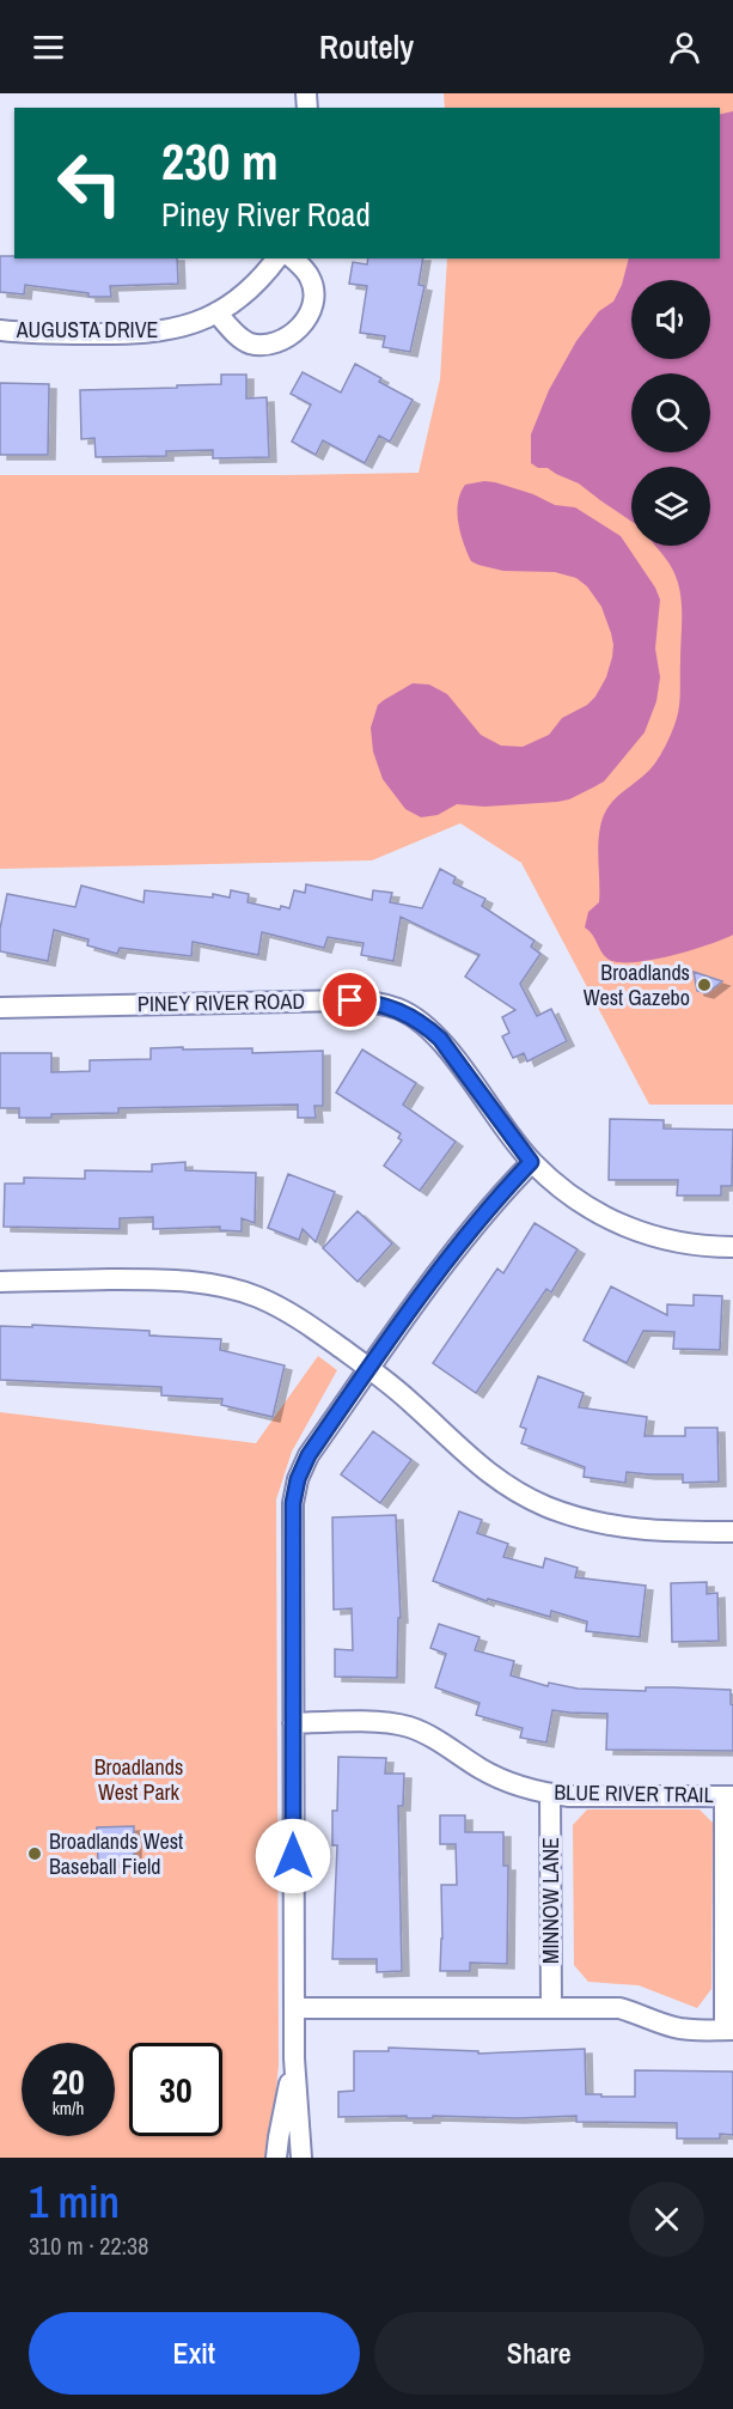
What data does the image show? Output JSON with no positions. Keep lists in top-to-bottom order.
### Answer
{
  "streets": {
    "street": [
      "AUGUSTA DRIVE",
      "PINEY RIVER ROAD",
      "BLUE RIVER TRAIL",
      "MINNOW LANE"
    ]
  },
  "crossings": [
    ["BLUE RIVER TRAIL", "MINNOW LANE"]
  ],
  "parks": ["Broadlands West Park"],
  "places": ["Broadlands West Gazebo", "Broadlands West Baseball Field"],
  "page": {
    "header": "Routely",
    "turn": ["230 m", "Piney River Road"],
    "speed": "20 km/h",
    "limit": "30",
    "heading": ["1 min", "310 m · 22:38"],
    "buttons": ["Exit", "Share"]
  }
}
